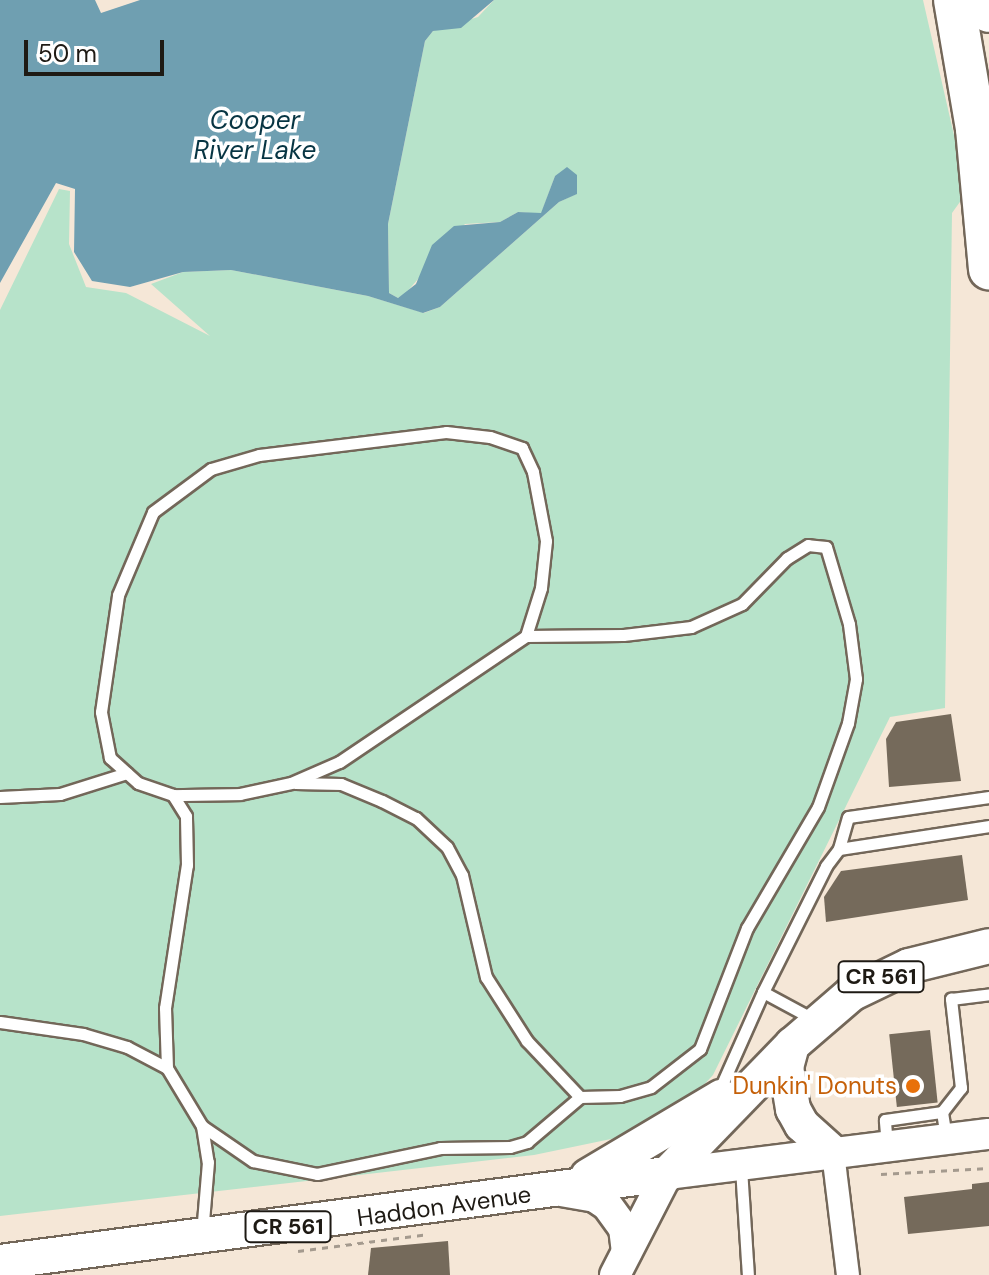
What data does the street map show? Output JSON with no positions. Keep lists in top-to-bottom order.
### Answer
{
  "streets": {
    "main road": ["CR 561", "Haddon Avenue"]
  },
  "water": ["Cooper River Lake"],
  "places": ["Dunkin' Donuts"],
  "scale_bar": "50 m"
}
